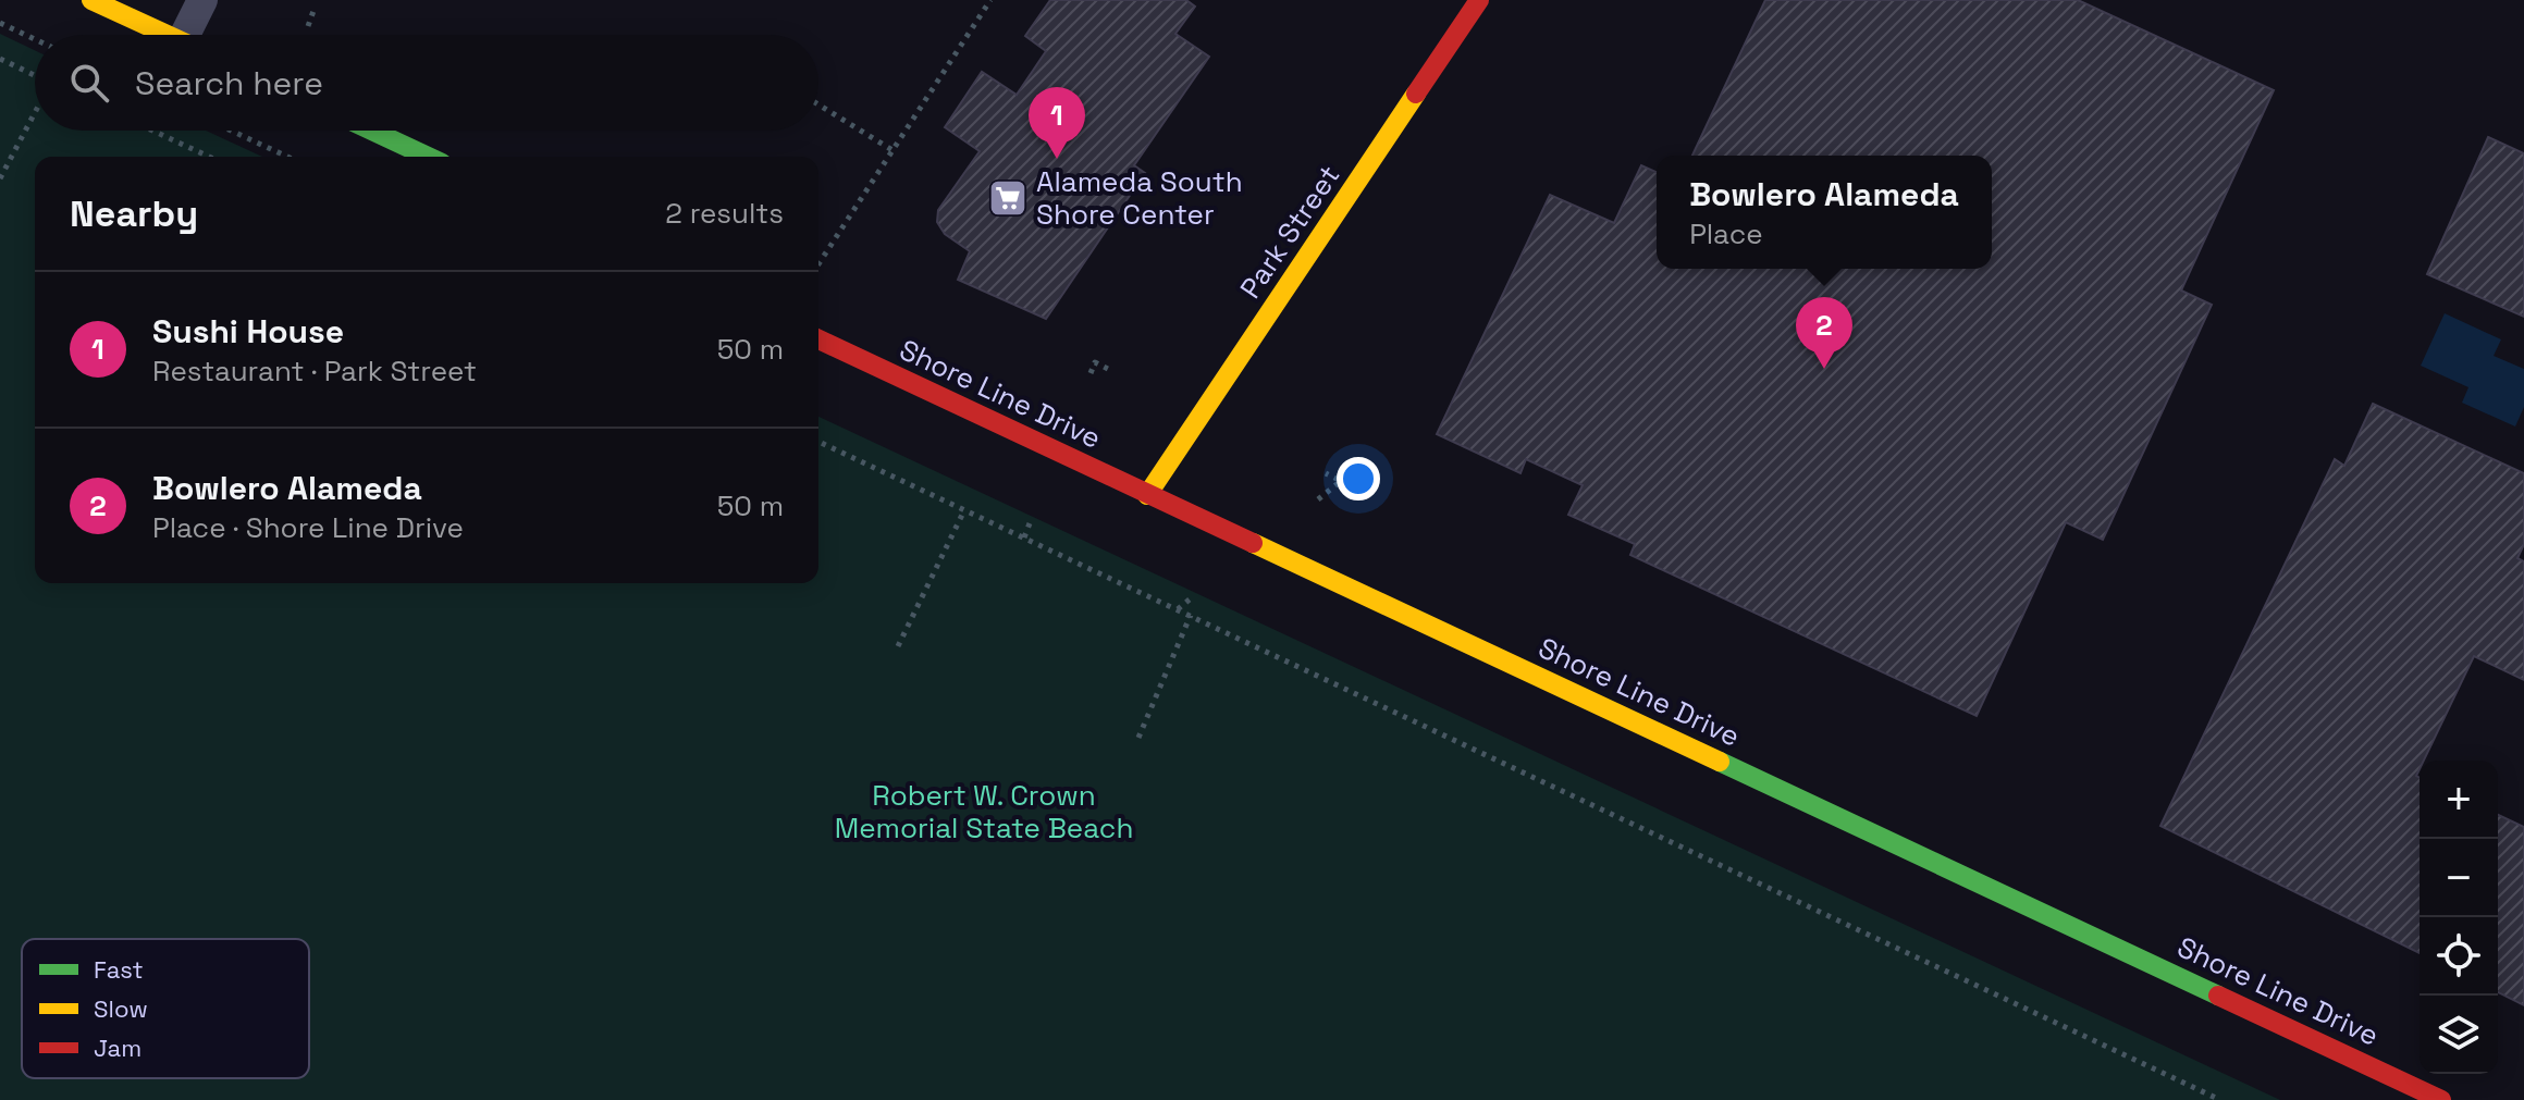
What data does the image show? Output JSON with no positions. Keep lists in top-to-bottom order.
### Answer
{
  "streets": {
    "street": ["Park Street", "Shore Line Drive"]
  },
  "crossings": [
    ["Park Street", "Shore Line Drive"]
  ],
  "parks": ["Robert W. Crown Memorial State Beach"],
  "places": {
    "supermarket": ["Alameda South Shore Center"]
  },
  "legend": ["Fast", "Slow", "Jam"],
  "page": {
    "search": "Search here",
    "pins": ["1", "2"],
    "popup": ["Bowlero Alameda", "Place"],
    "heading": ["Nearby", "2 results"],
    "list": [
      {
        "mark": "1",
        "name": "Sushi House",
        "note": "Restaurant · Park Street",
        "value": "50 m"
      },
      {
        "mark": "2",
        "name": "Bowlero Alameda",
        "note": "Place · Shore Line Drive",
        "value": "50 m"
      }
    ],
    "map_buttons": ["+", "−"]
  }
}
